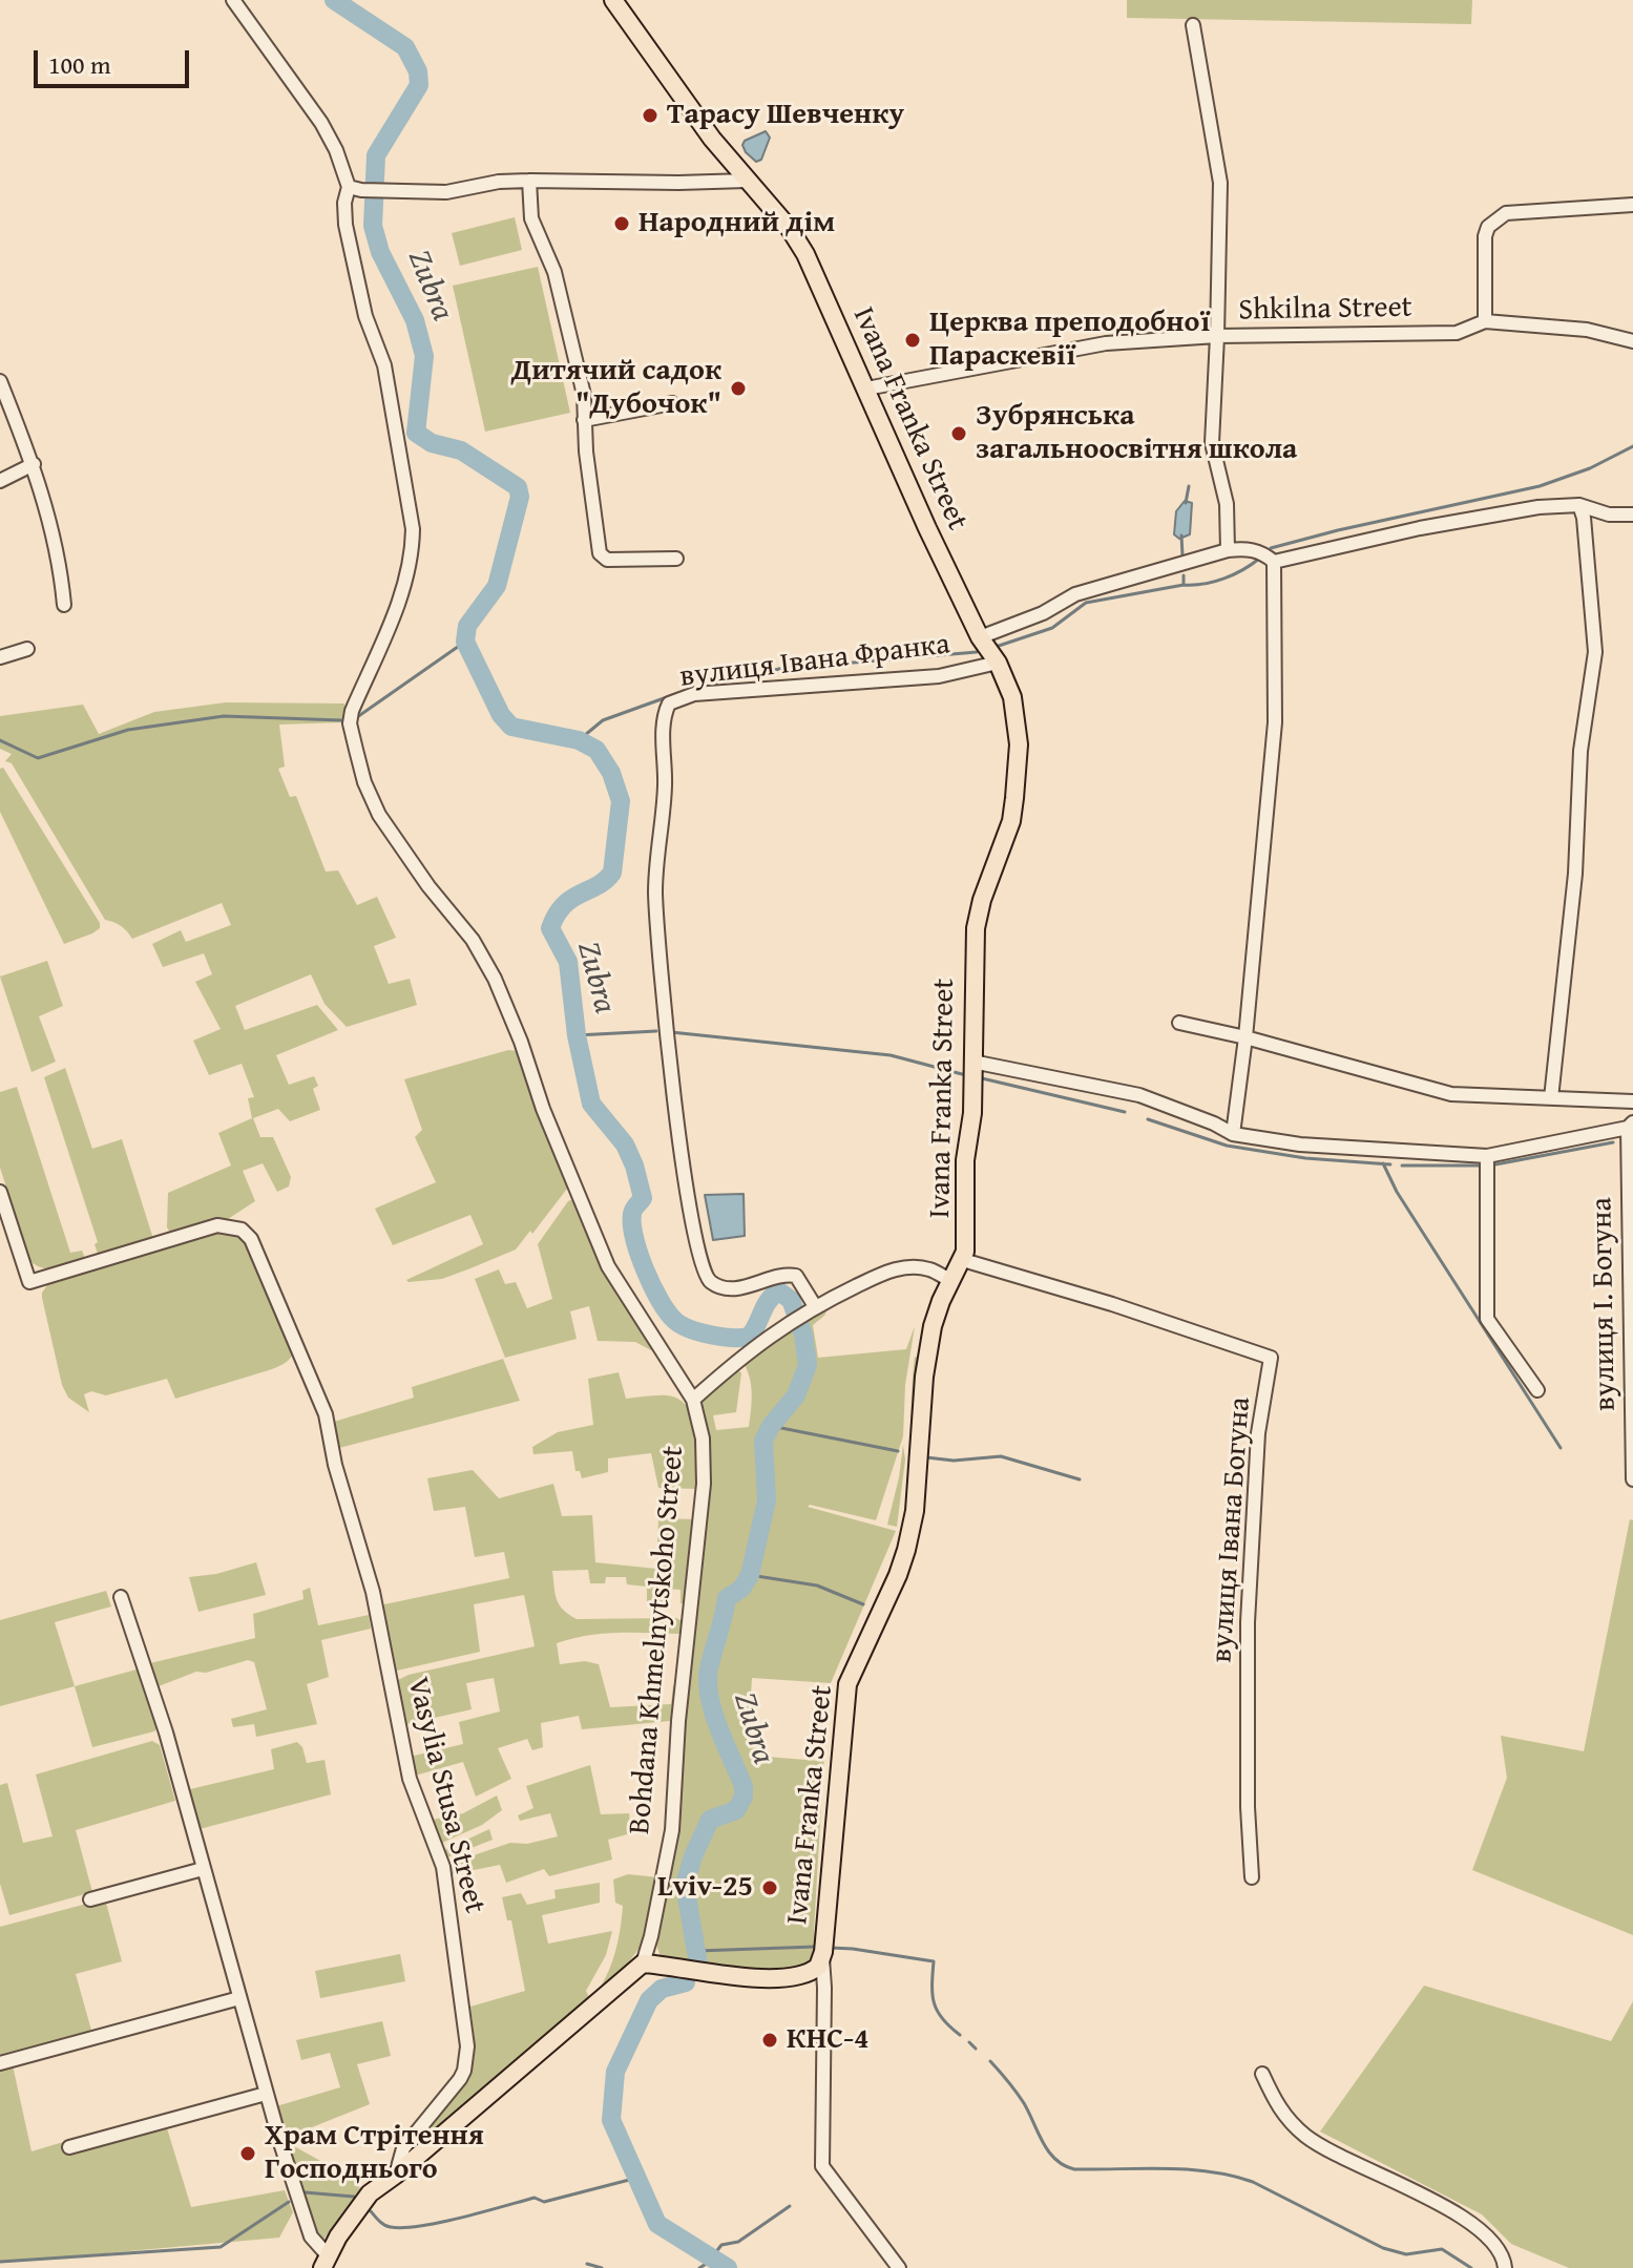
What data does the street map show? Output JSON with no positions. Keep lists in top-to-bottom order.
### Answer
{
  "streets": {
    "main road": ["Ivana Franka Street"],
    "street": [
      "Shkilna Street",
      "вулиця Івана Франка",
      "вулиця І. Богуна",
      "вулиця Івана Богуна",
      "Bohdana Khmelnytskoho Street",
      "Vasylia Stusa Street"
    ]
  },
  "crossings": [
    ["Shkilna Street", "Ivana Franka Street"],
    ["Ivana Franka Street", "вулиця Івана Франка"],
    ["Ivana Franka Street", "вулиця Івана Богуна"]
  ],
  "water": ["Zubra"],
  "places": [
    "Тарасу Шевченку",
    "Народний дім",
    "Церква преподобної Параскевії",
    "Дитячий садок \"Дубочок\"",
    "Зубрянська загальноосвітня школа",
    "Lviv-25",
    "КНС-4",
    "Храм Стрітення Господнього"
  ],
  "scale_bar": "100 m"
}
